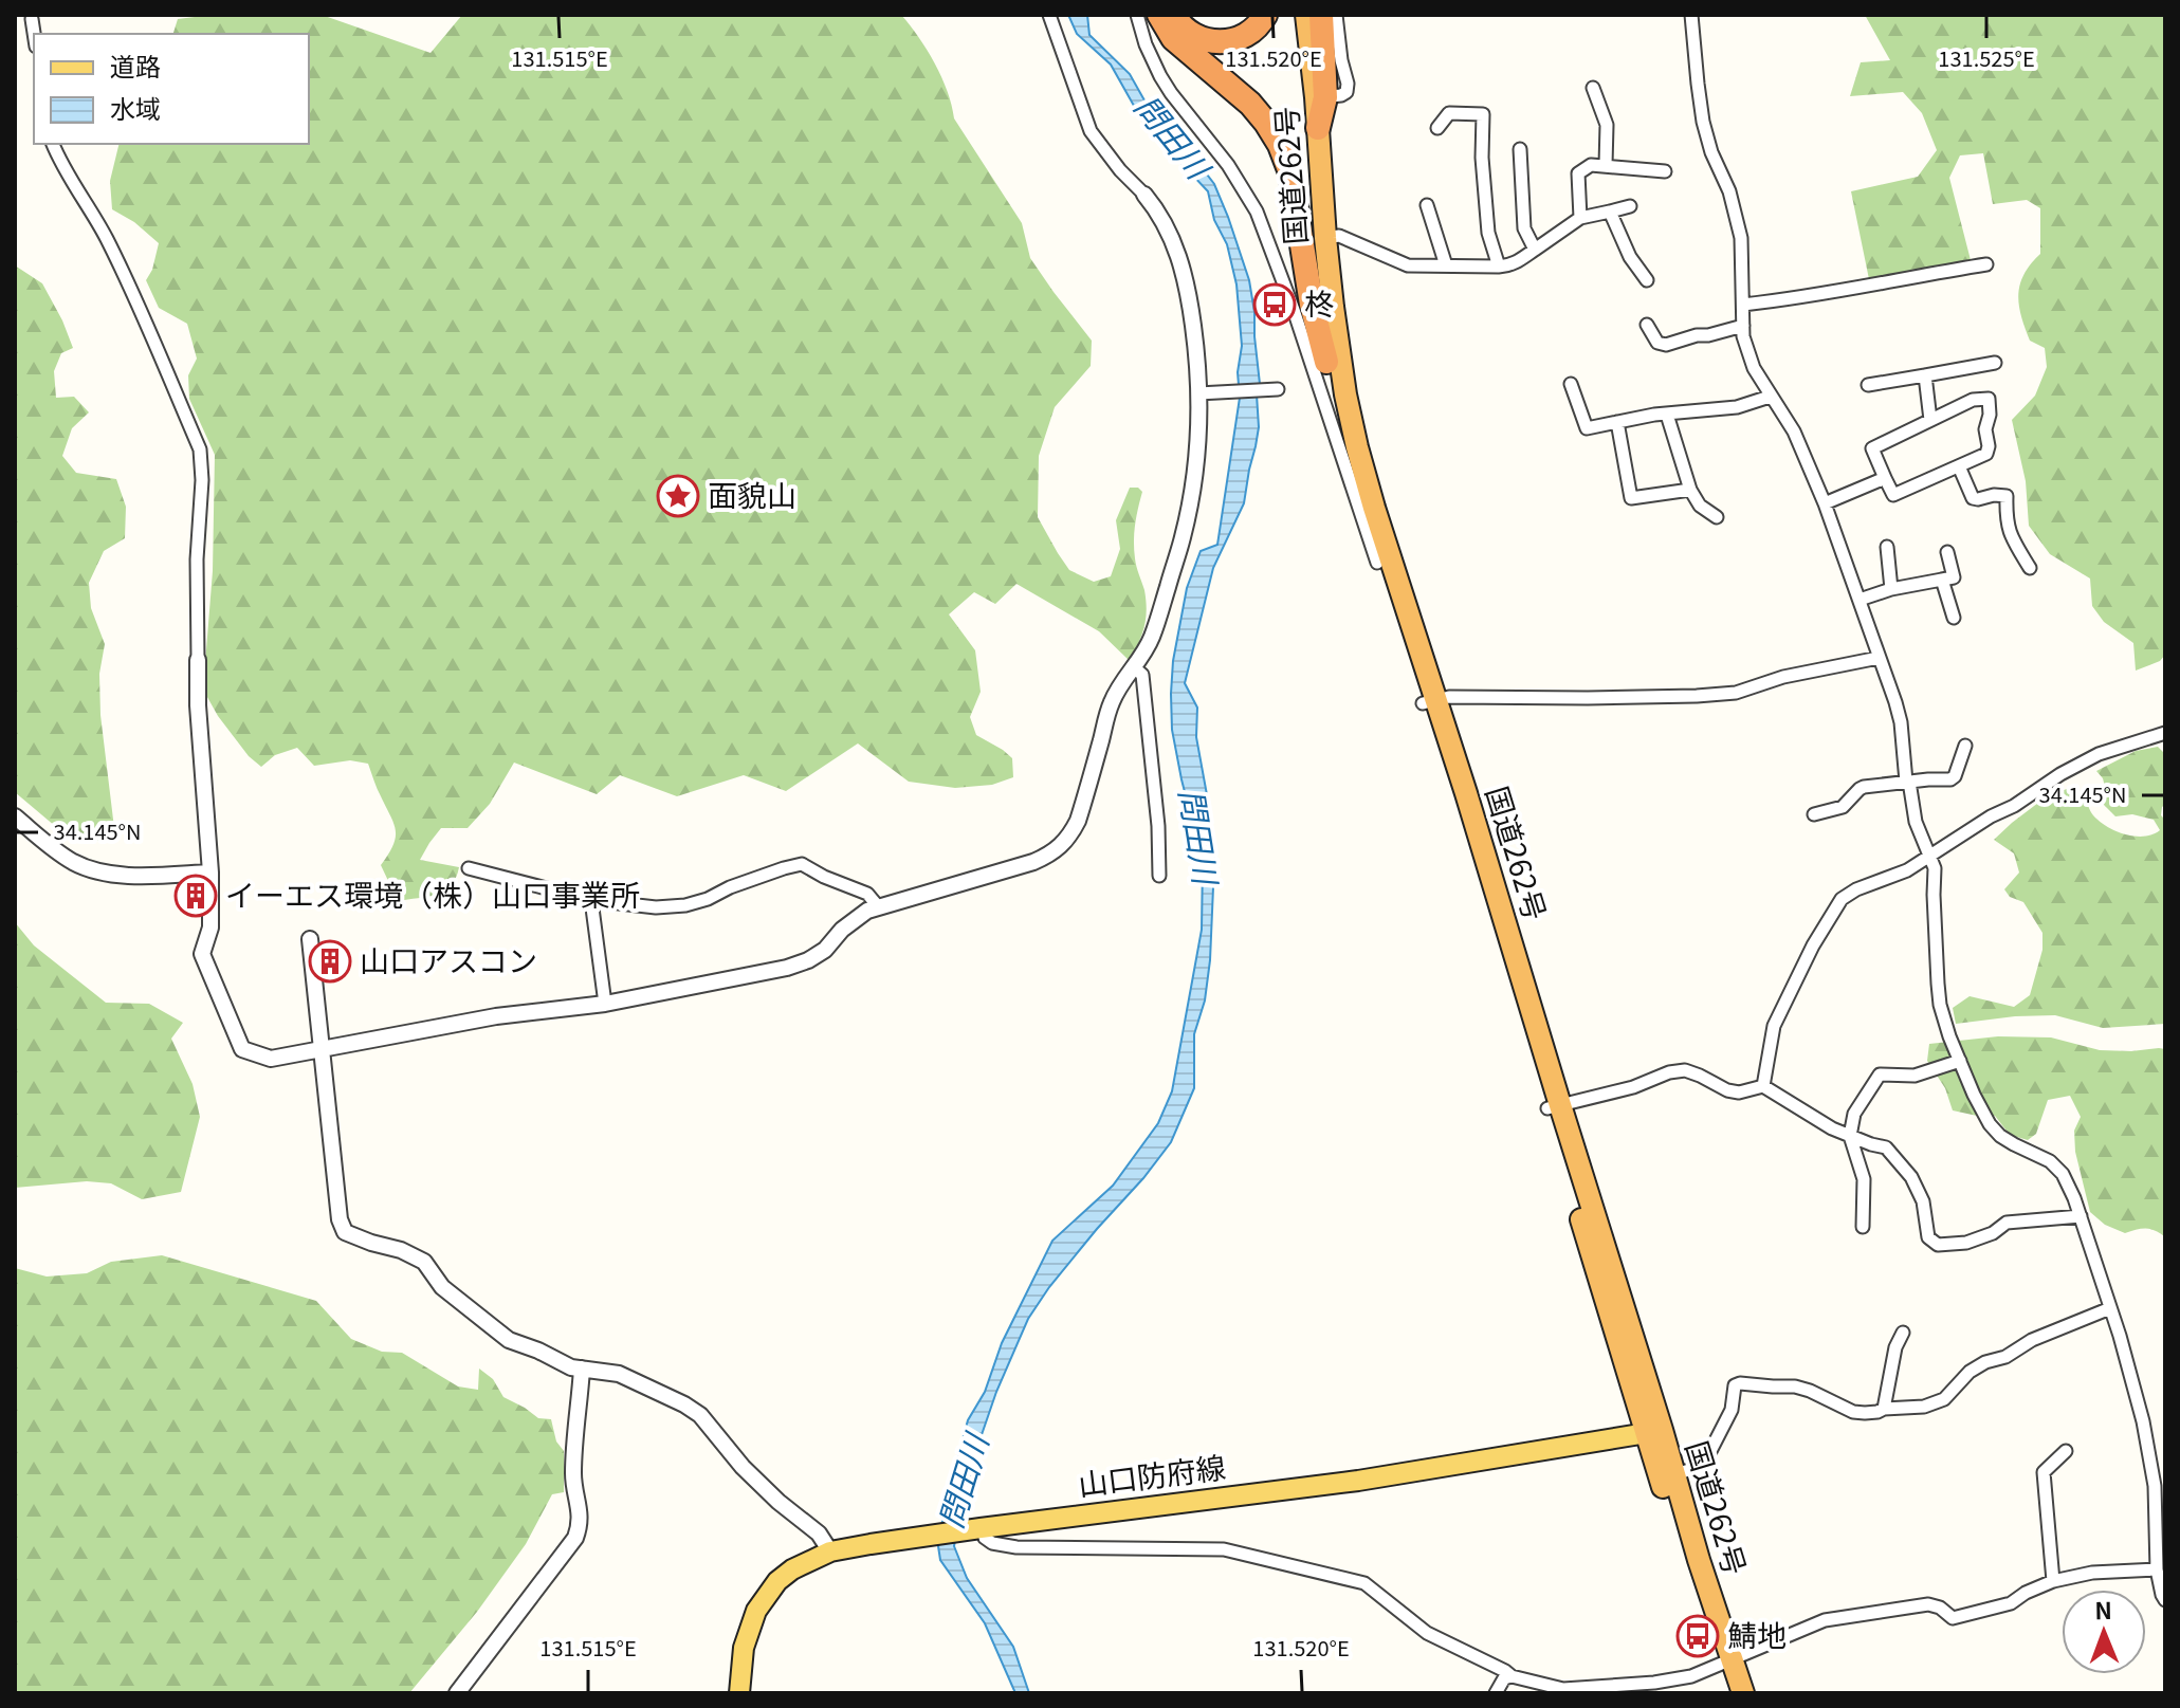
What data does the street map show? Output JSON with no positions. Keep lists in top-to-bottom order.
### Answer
{
  "streets": {
    "highway": ["国道262号"],
    "main road": ["山口防府線"]
  },
  "crossings": [
    ["国道262号", "山口防府線"]
  ],
  "water": ["問田川"],
  "places": {
    "bus stop": ["柊", "鯖地"],
    "place": ["面貌山"],
    "building": ["イーエス環境（株）山口事業所", "山口アスコン"]
  },
  "legend": ["道路", "水域"],
  "north": "top",
  "coordinates": [
    "131.515°E",
    "131.520°E",
    "131.525°E",
    "34.145°N"
  ]
}
